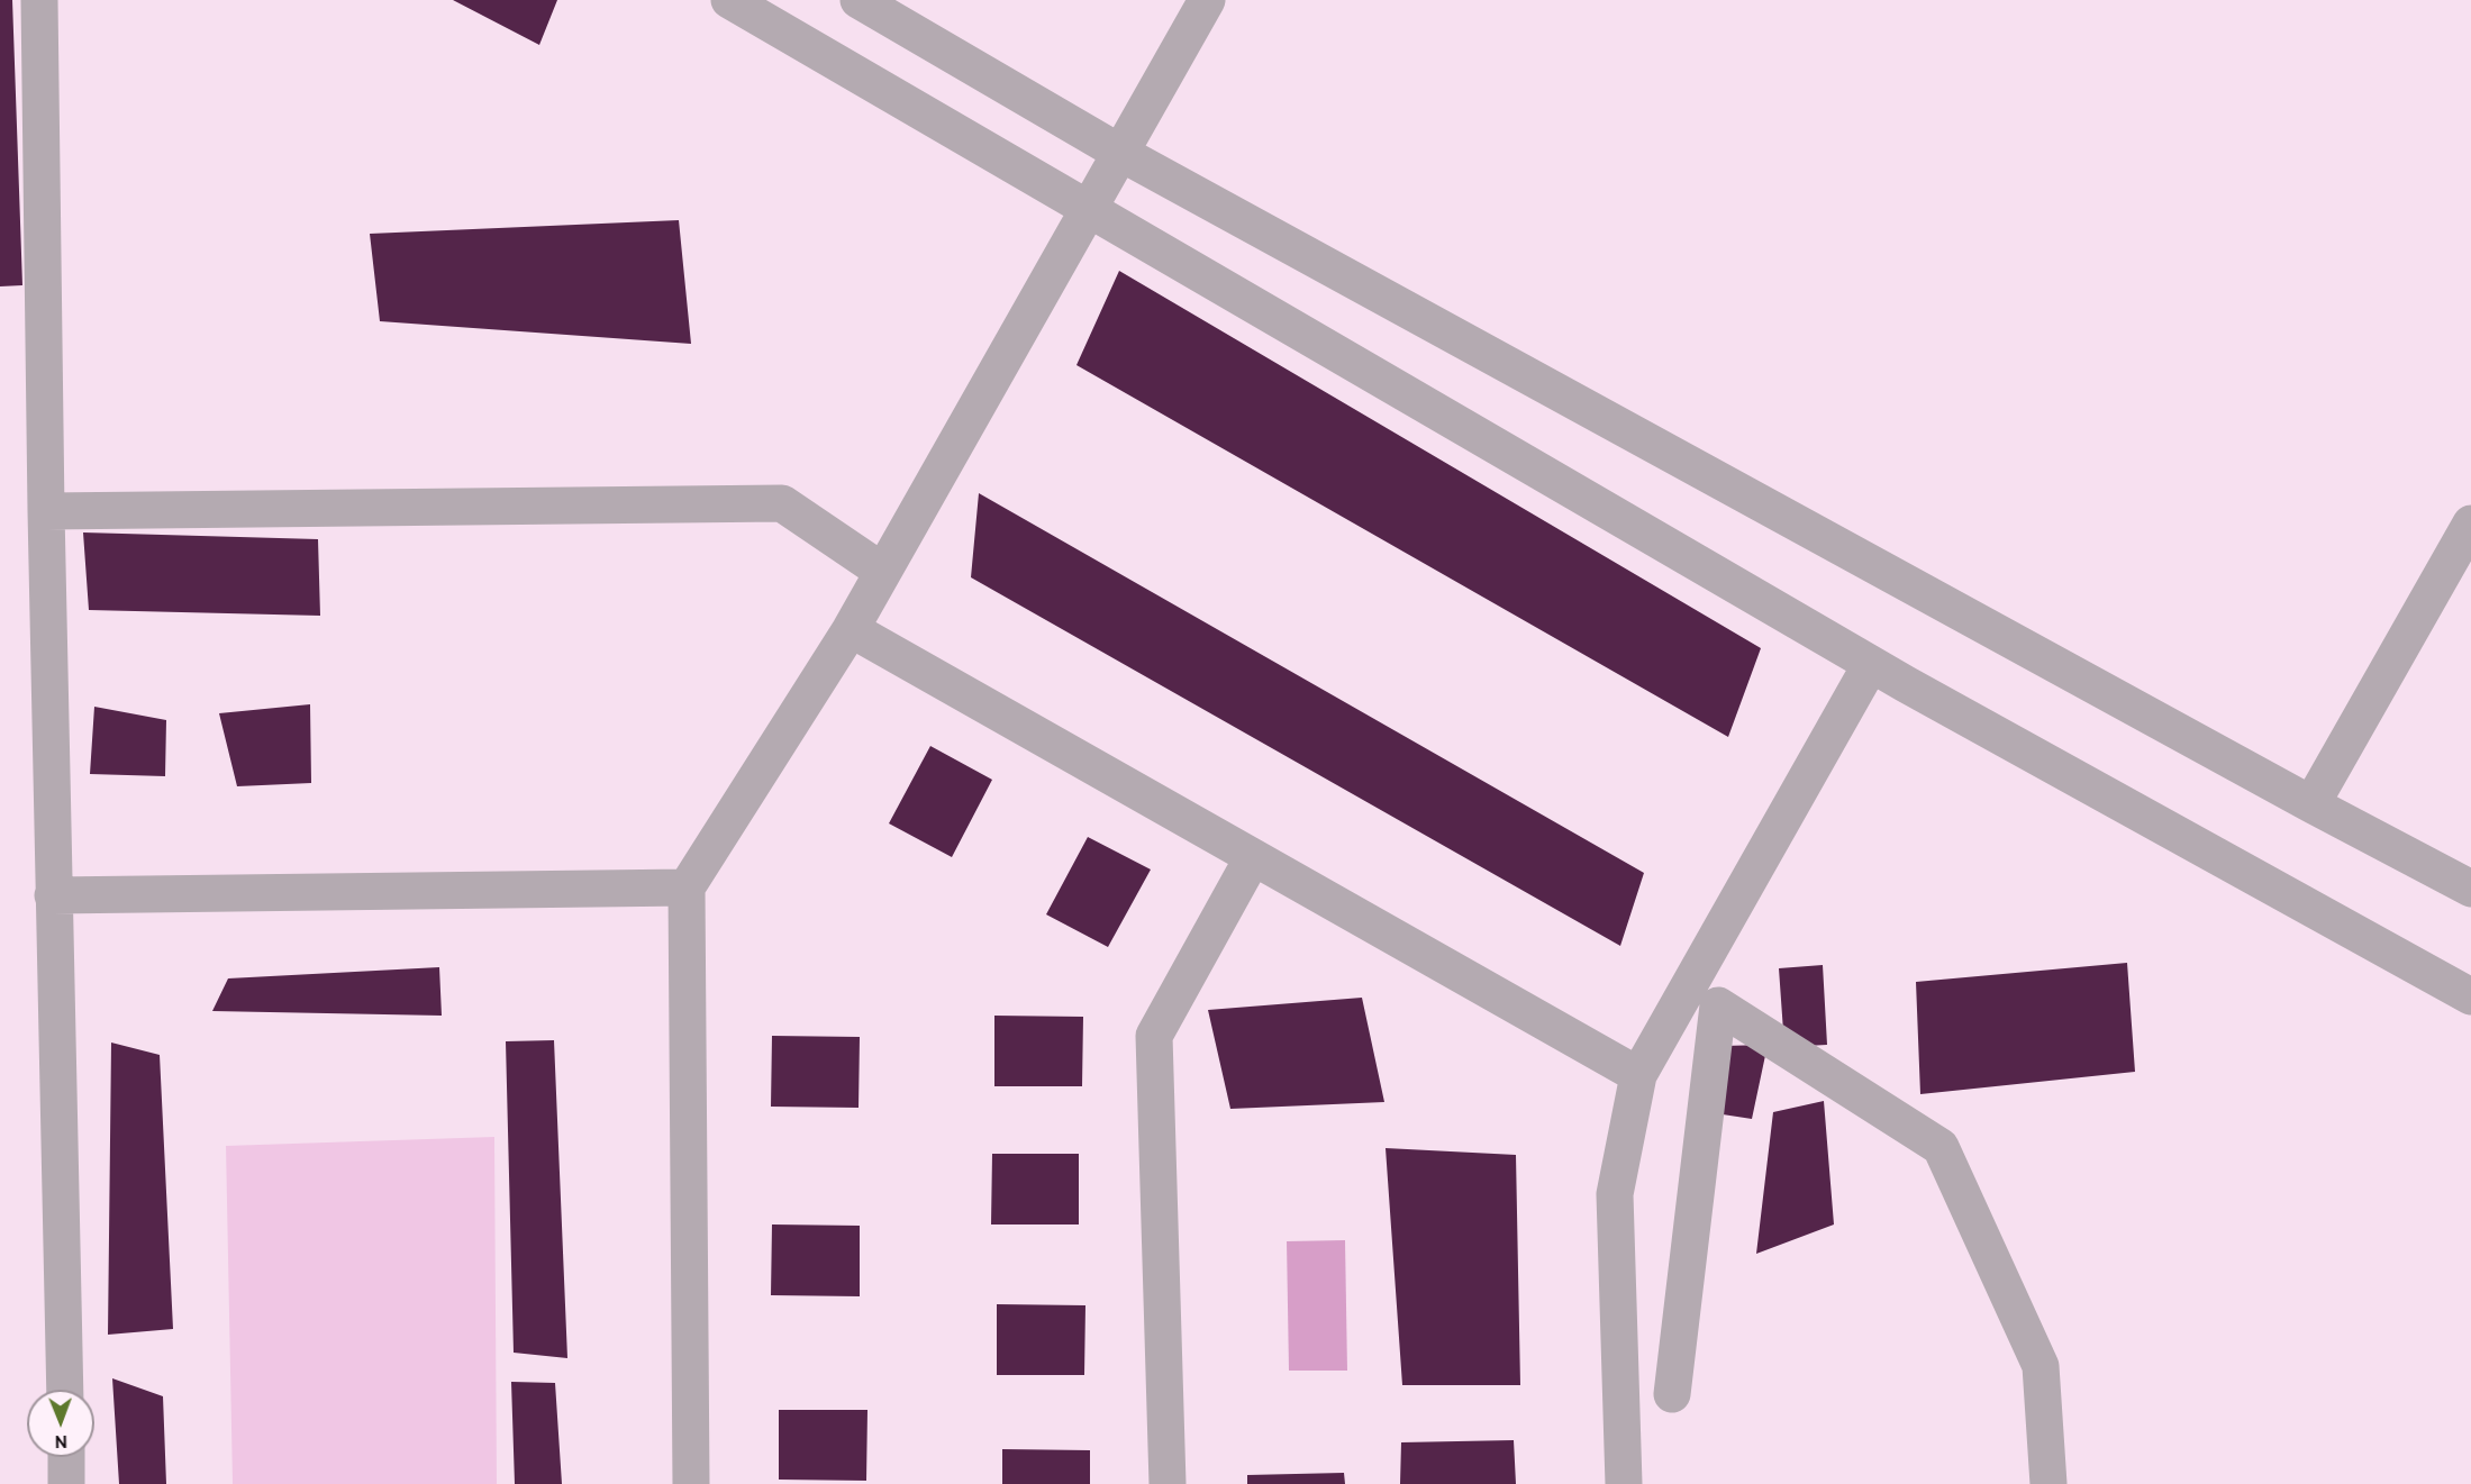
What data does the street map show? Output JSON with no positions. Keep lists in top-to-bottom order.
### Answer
{
  "north": "bottom"
}
